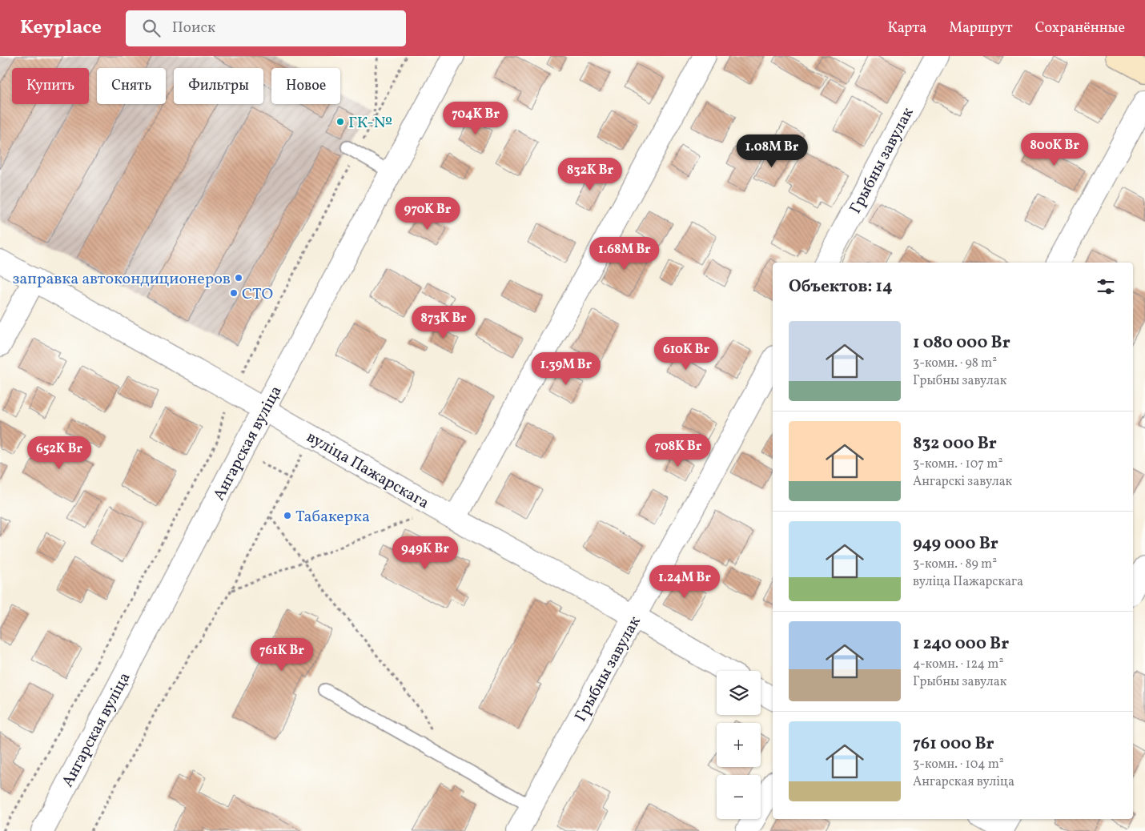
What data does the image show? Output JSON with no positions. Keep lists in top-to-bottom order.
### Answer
{
  "streets": {
    "street": ["Грыбны завулак", "Ангарская вуліца", "вуліца Пажарскага"]
  },
  "crossings": [
    ["Грыбны завулак", "вуліца Пажарскага"],
    ["Ангарская вуліца", "вуліца Пажарскага"]
  ],
  "places": [
    "ГК-№",
    "заправка автокондиционеров",
    "СТО",
    "Табакерка"
  ],
  "page": {
    "header": "Keyplace",
    "search": "Поиск",
    "nav": ["Карта", "Маршрут", "Сохранённые"],
    "chip": [
      "Купить",
      "Снять",
      "Фильтры",
      "Новое"
    ],
    "price": [
      "704K Br",
      "800K Br",
      "1.08M Br",
      "832K Br",
      "970K Br",
      "1.68M Br",
      "873K Br",
      "610K Br",
      "1.39M Br",
      "708K Br",
      "652K Br",
      "949K Br",
      "1.24M Br",
      "761K Br"
    ],
    "heading": "Объектов: 14",
    "list": [
      {
        "name": "1 080 000 Br",
        "note": "3-комн. · 98 m² · Грыбны завулак"
      },
      {
        "name": "832 000 Br",
        "note": "3-комн. · 107 m² · Ангарскі завулак"
      },
      {
        "name": "949 000 Br",
        "note": "3-комн. · 89 m² · вуліца Пажарскага"
      },
      {
        "name": "1 240 000 Br",
        "note": "4-комн. · 124 m² · Грыбны завулак"
      },
      {
        "name": "761 000 Br",
        "note": "3-комн. · 104 m² · Ангарская вуліца"
      }
    ],
    "map_buttons": ["+", "−"]
  }
}
